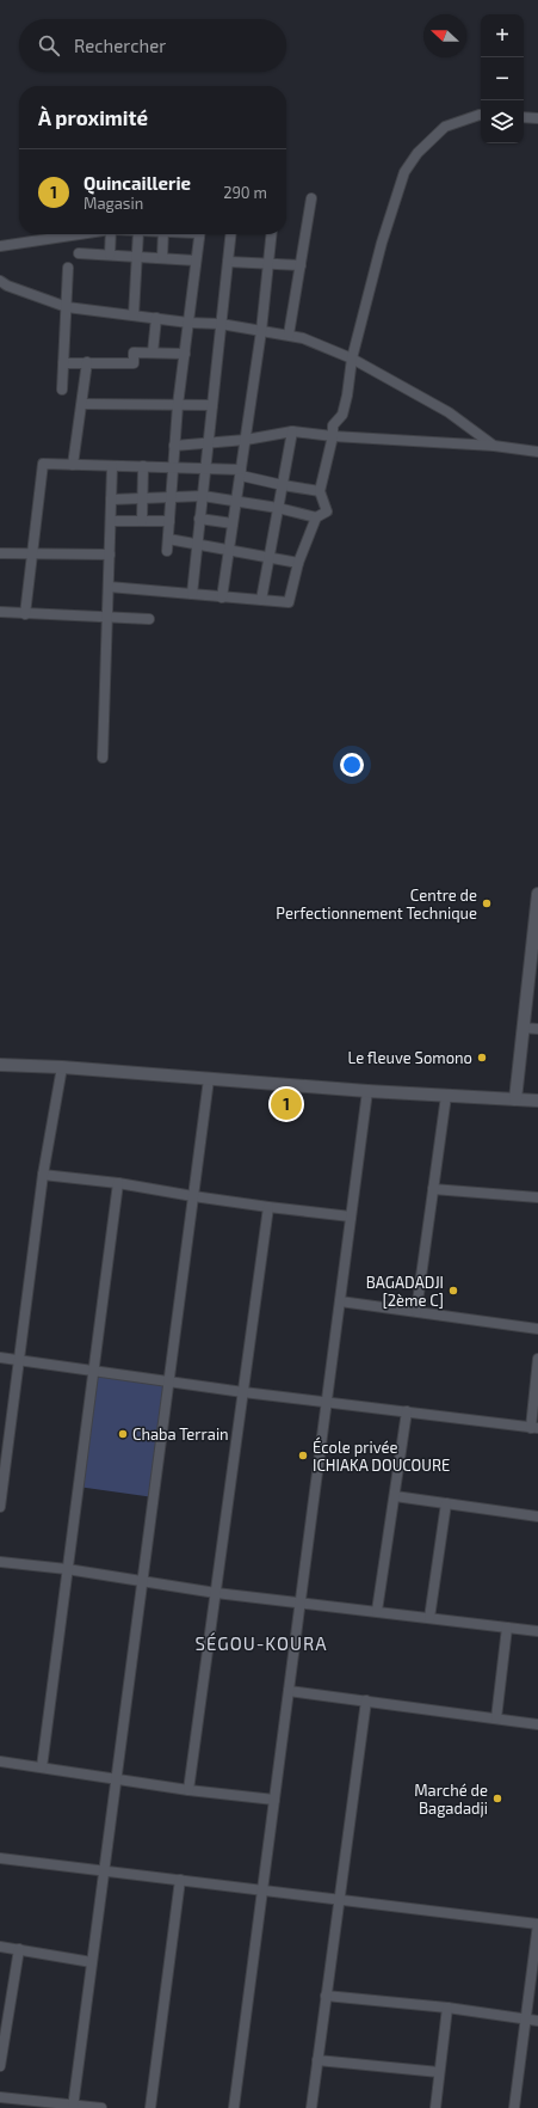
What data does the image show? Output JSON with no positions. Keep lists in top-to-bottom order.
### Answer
{
  "districts": ["SÉGOU-KOURA"],
  "places": [
    "Centre de Perfectionnement Technique",
    "Le fleuve Somono",
    "BAGADADJI [2ème C]",
    "Chaba Terrain",
    "École privée ICHIAKA DOUCOURE",
    "Marché de Bagadadji"
  ],
  "north": "left",
  "page": {
    "map_buttons": ["+", "−"],
    "search": "Rechercher",
    "heading": "À proximité",
    "list": [
      {
        "mark": "1",
        "name": "Quincaillerie",
        "note": "Magasin",
        "value": "290 m"
      }
    ],
    "pins": "1"
  }
}
